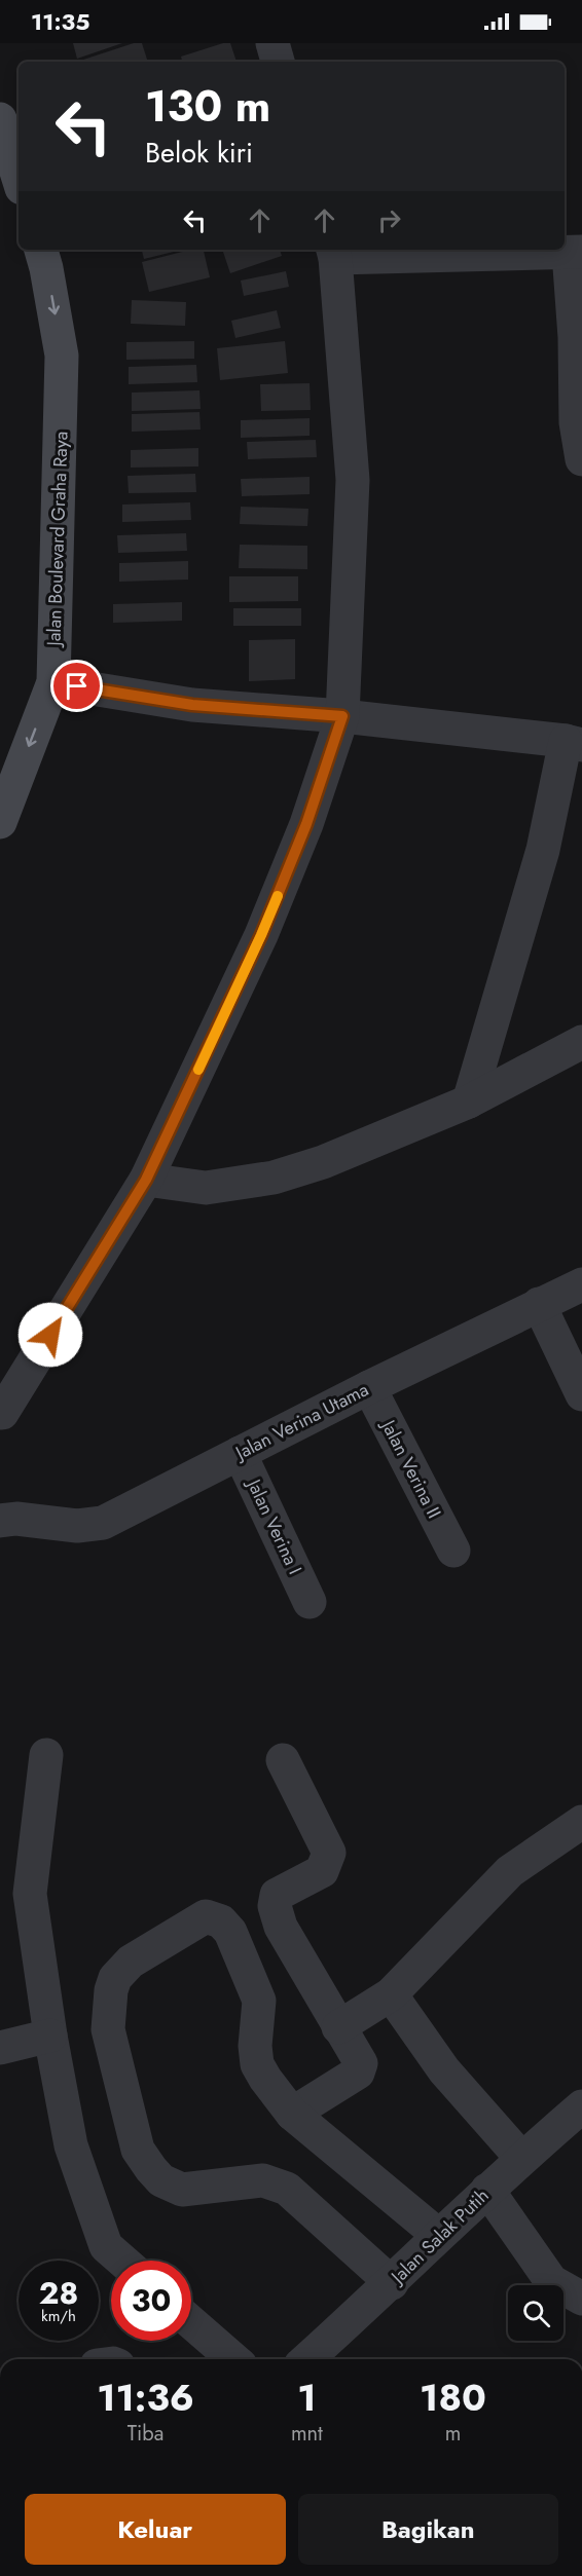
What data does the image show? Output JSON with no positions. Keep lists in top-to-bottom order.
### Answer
{
  "streets": {
    "main road": ["Jalan Boulevard Graha Raya"],
    "street": [
      "Jalan Verina Utama",
      "Jalan Verina II",
      "Jalan Verina I",
      "Jalan Salak Putih"
    ]
  },
  "crossings": [
    ["Jalan Verina Utama", "Jalan Verina II"],
    ["Jalan Verina Utama", "Jalan Verina I"]
  ],
  "one_way": ["Jalan Boulevard Graha Raya"],
  "page": {
    "status": "11:35",
    "turn": ["130 m", "Belok kiri"],
    "speed": "28 km/h",
    "limit": "30",
    "eta": [
      "11:36",
      "Tiba",
      "1",
      "mnt",
      "180",
      "m"
    ],
    "buttons": ["Keluar", "Bagikan"]
  }
}
